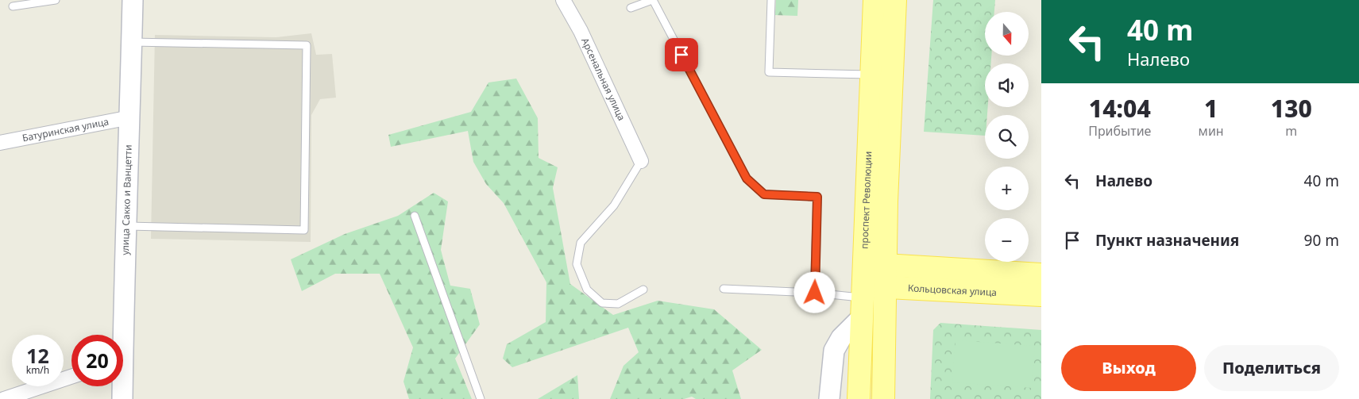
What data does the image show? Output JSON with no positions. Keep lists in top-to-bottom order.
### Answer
{
  "streets": {
    "main road": ["проспект Революции", "Кольцовская улица"],
    "street": ["Арсенальная улица", "Батуринская улица", "улица Сакко и Ванцетти"]
  },
  "crossings": [
    ["Батуринская улица", "улица Сакко и Ванцетти"],
    ["проспект Революции", "Кольцовская улица"]
  ],
  "north": "bottom",
  "page": {
    "turn": ["40 m", "Налево"],
    "map_buttons": ["+", "−"],
    "eta": [
      "14:04",
      "Прибытие",
      "1",
      "мин",
      "130",
      "m"
    ],
    "list": [
      {
        "name": "Налево",
        "value": "40 m"
      },
      {
        "name": "Пункт назначения",
        "value": "90 m"
      }
    ],
    "speed": "12 km/h",
    "limit": "20",
    "buttons": ["Выход", "Поделиться"]
  }
}
